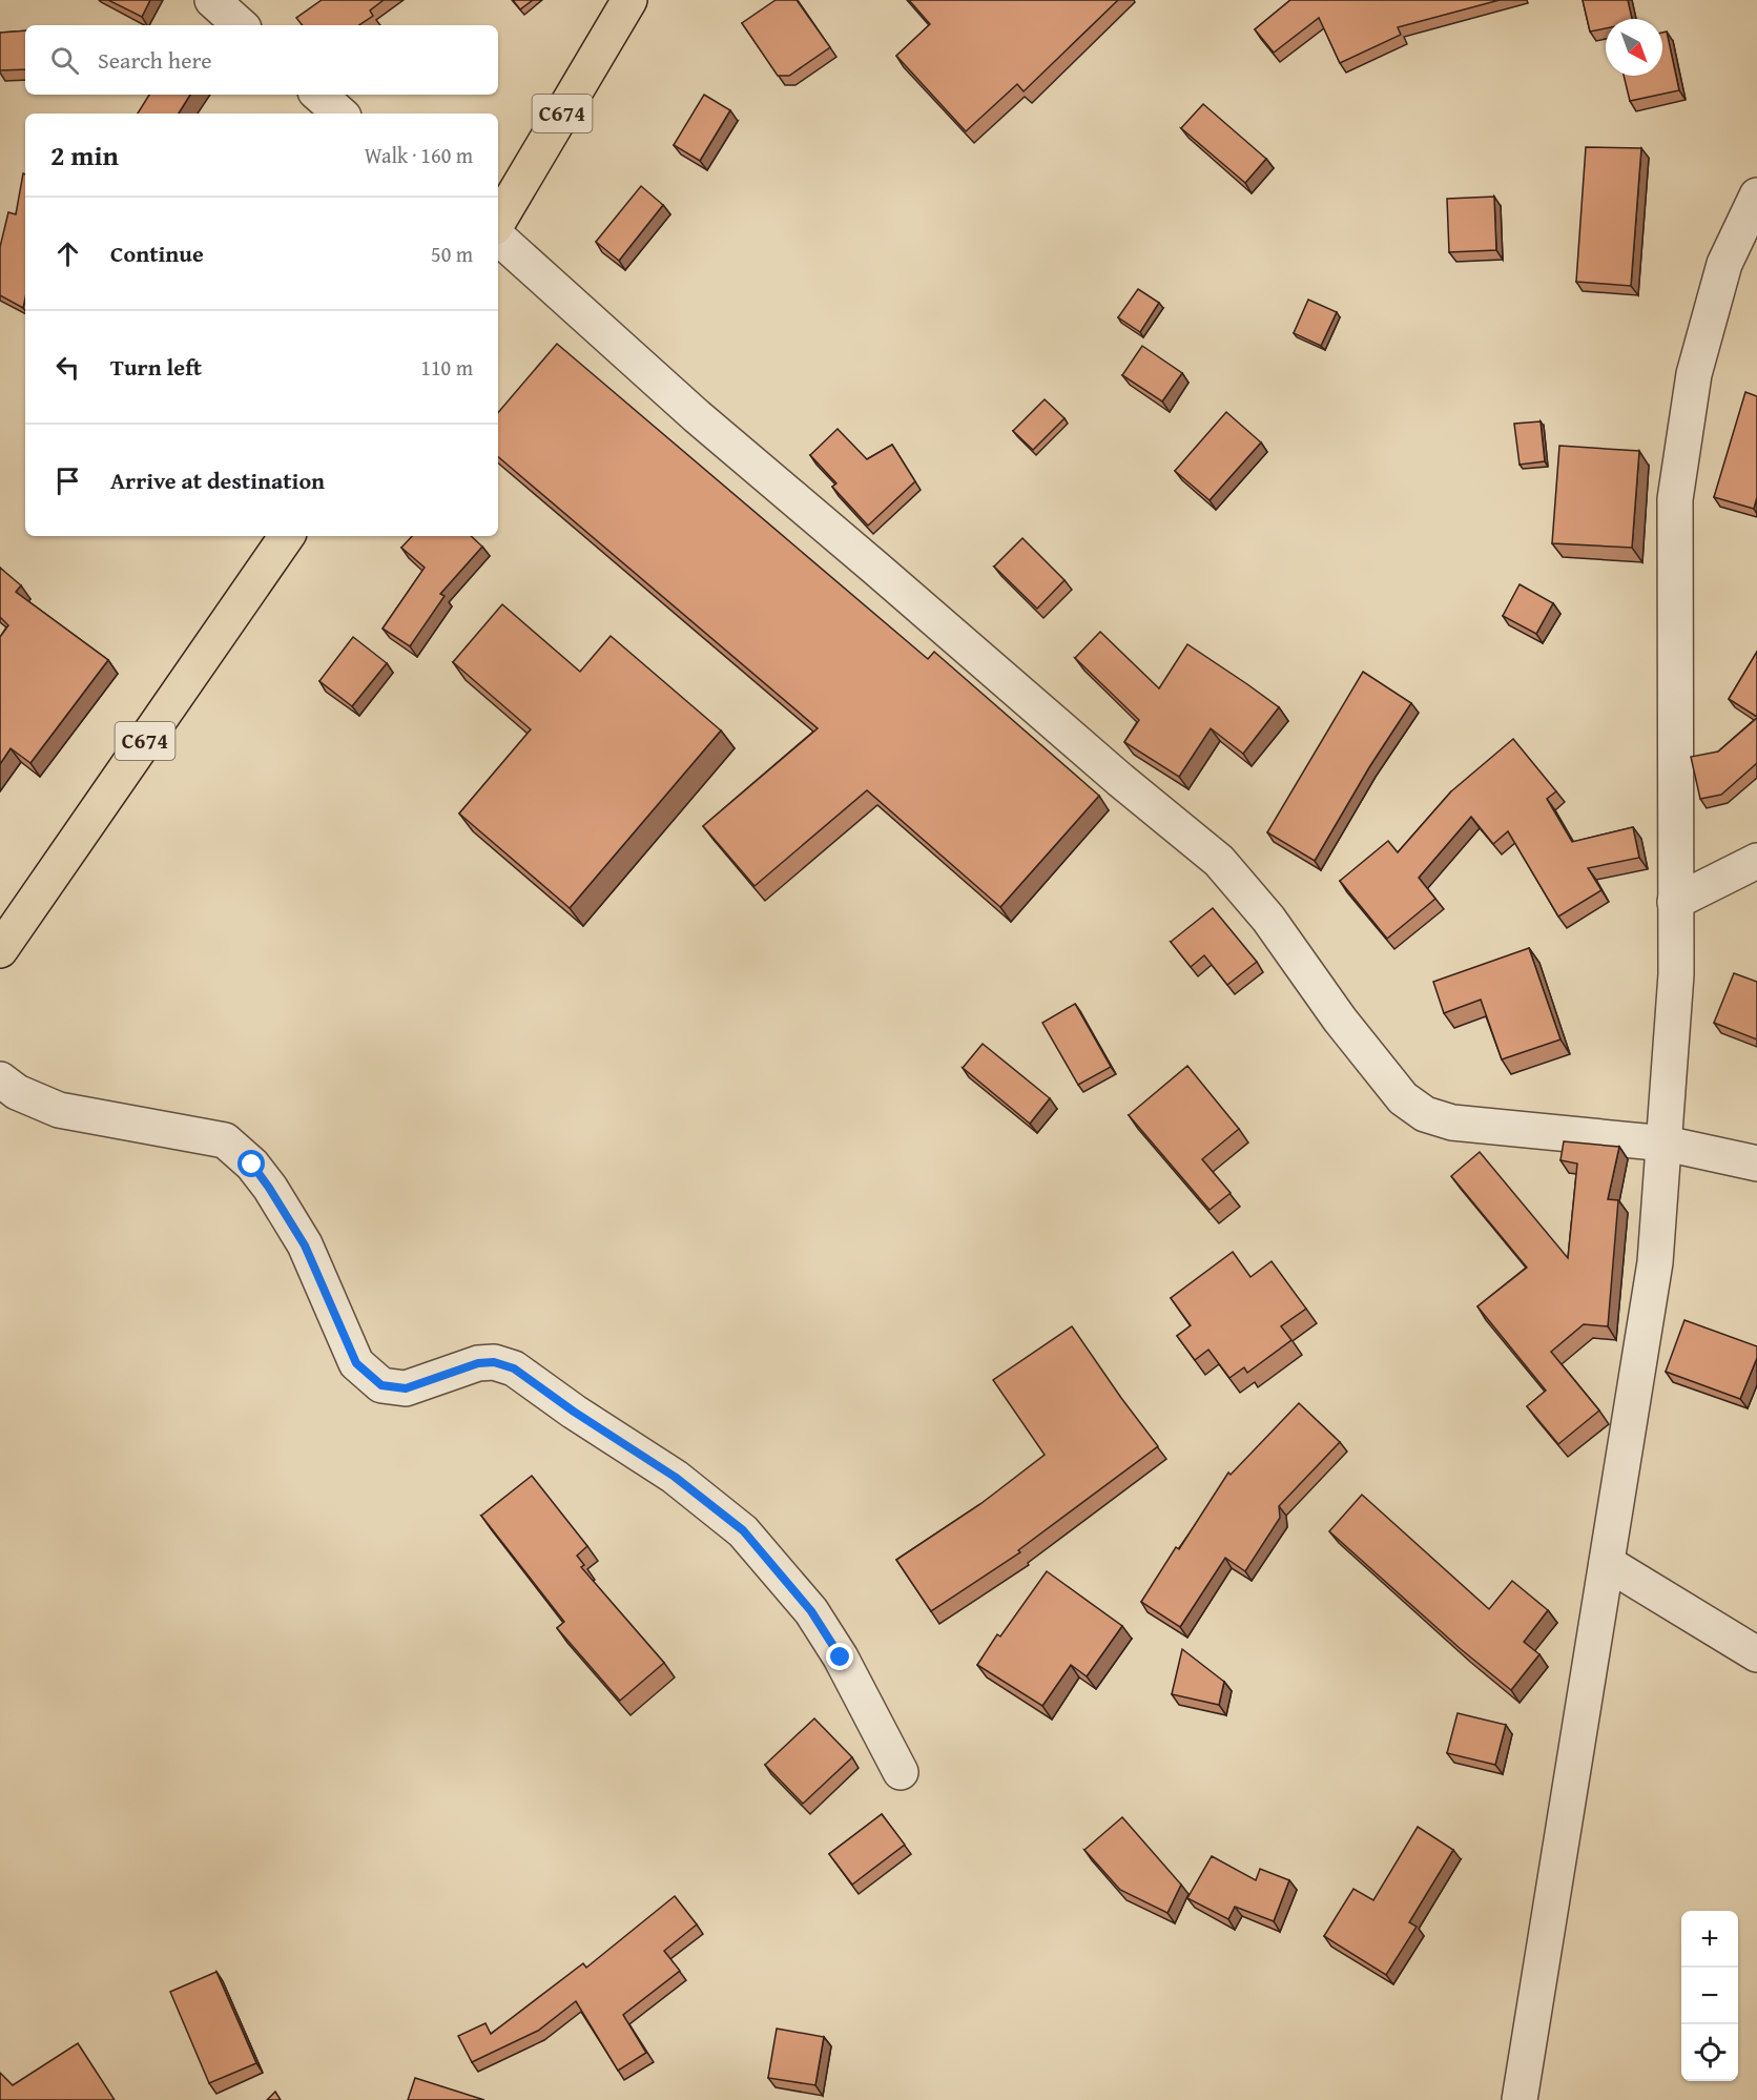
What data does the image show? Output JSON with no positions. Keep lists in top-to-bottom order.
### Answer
{
  "streets": {
    "main road": ["C674"]
  },
  "north": "bottom right",
  "page": {
    "search": "Search here",
    "heading": ["2 min", "Walk · 160 m"],
    "list": [
      ["Continue", "50 m"],
      ["Turn left", "110 m"],
      "Arrive at destination"
    ],
    "map_buttons": ["+", "−"]
  }
}
